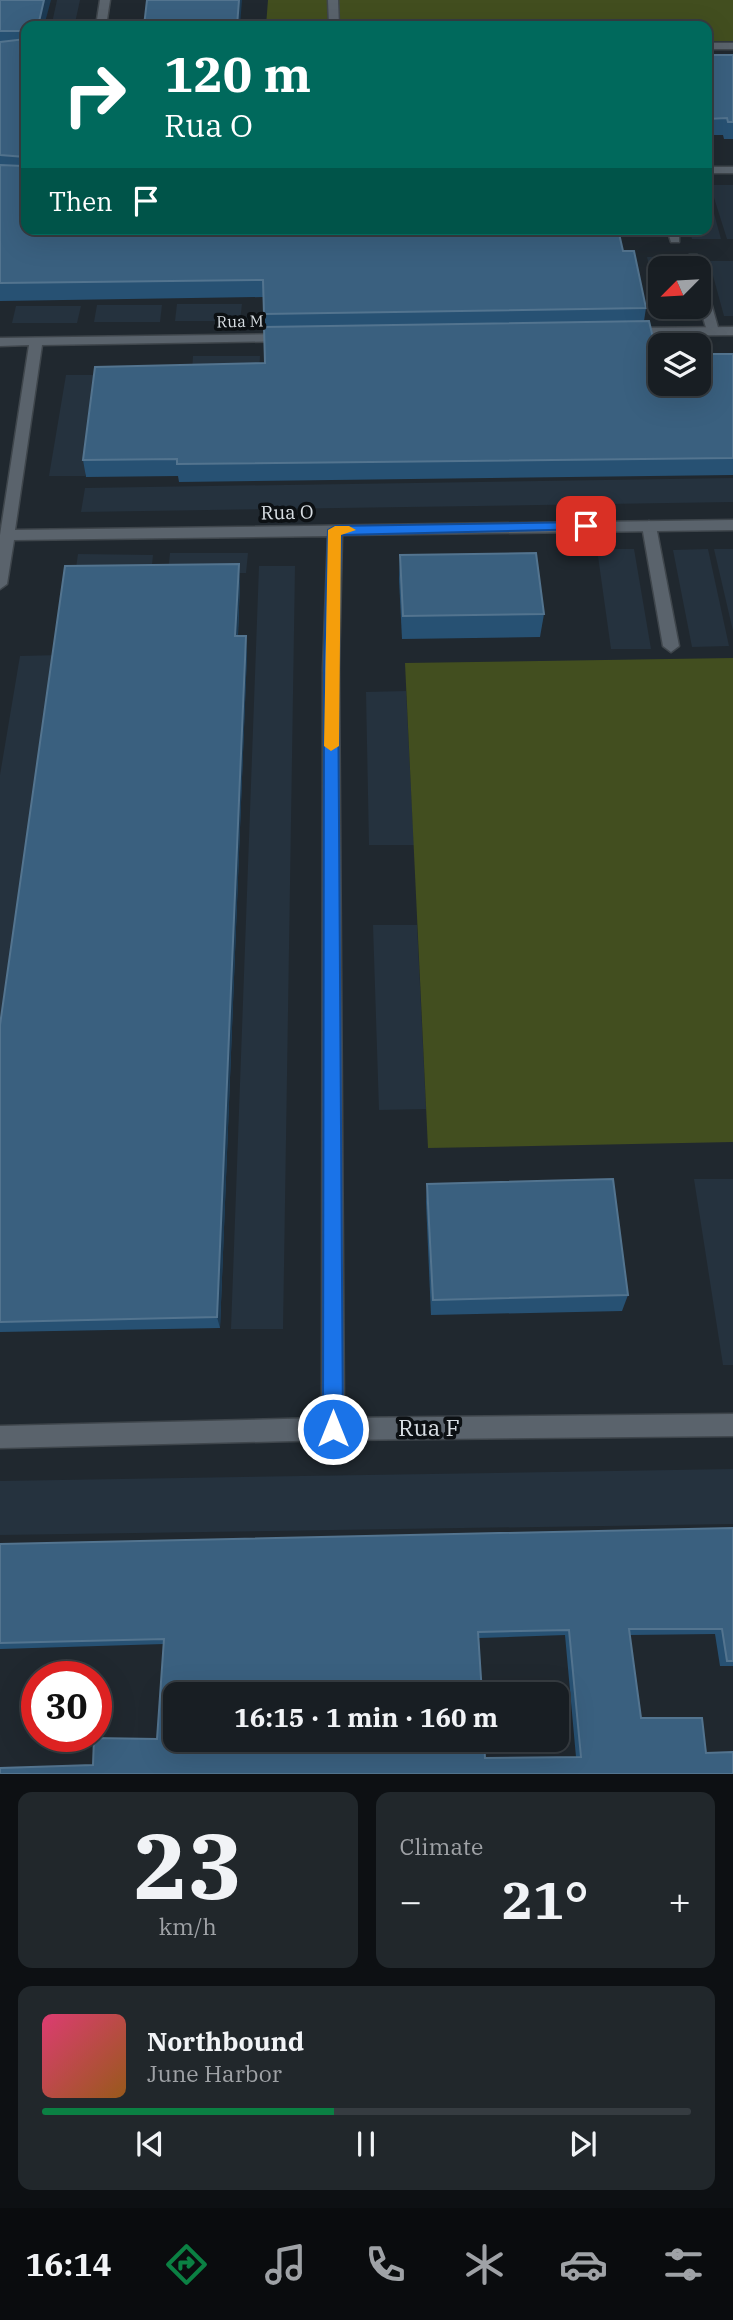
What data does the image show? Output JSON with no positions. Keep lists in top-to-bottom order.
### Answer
{
  "streets": {
    "street": ["Rua M", "Rua O", "Rua F"]
  },
  "north": "bottom left",
  "page": {
    "turn": ["120 m", "Rua O"],
    "then": "Then",
    "limit": "30",
    "trip": "16:15 · 1 min · 160 m",
    "tile": [
      ["23", "km/h"],
      "Climate"
    ],
    "heat": ["−", "21°", "+"],
    "song": ["Northbound", "June Harbor"],
    "tabs": "16:14"
  }
}
